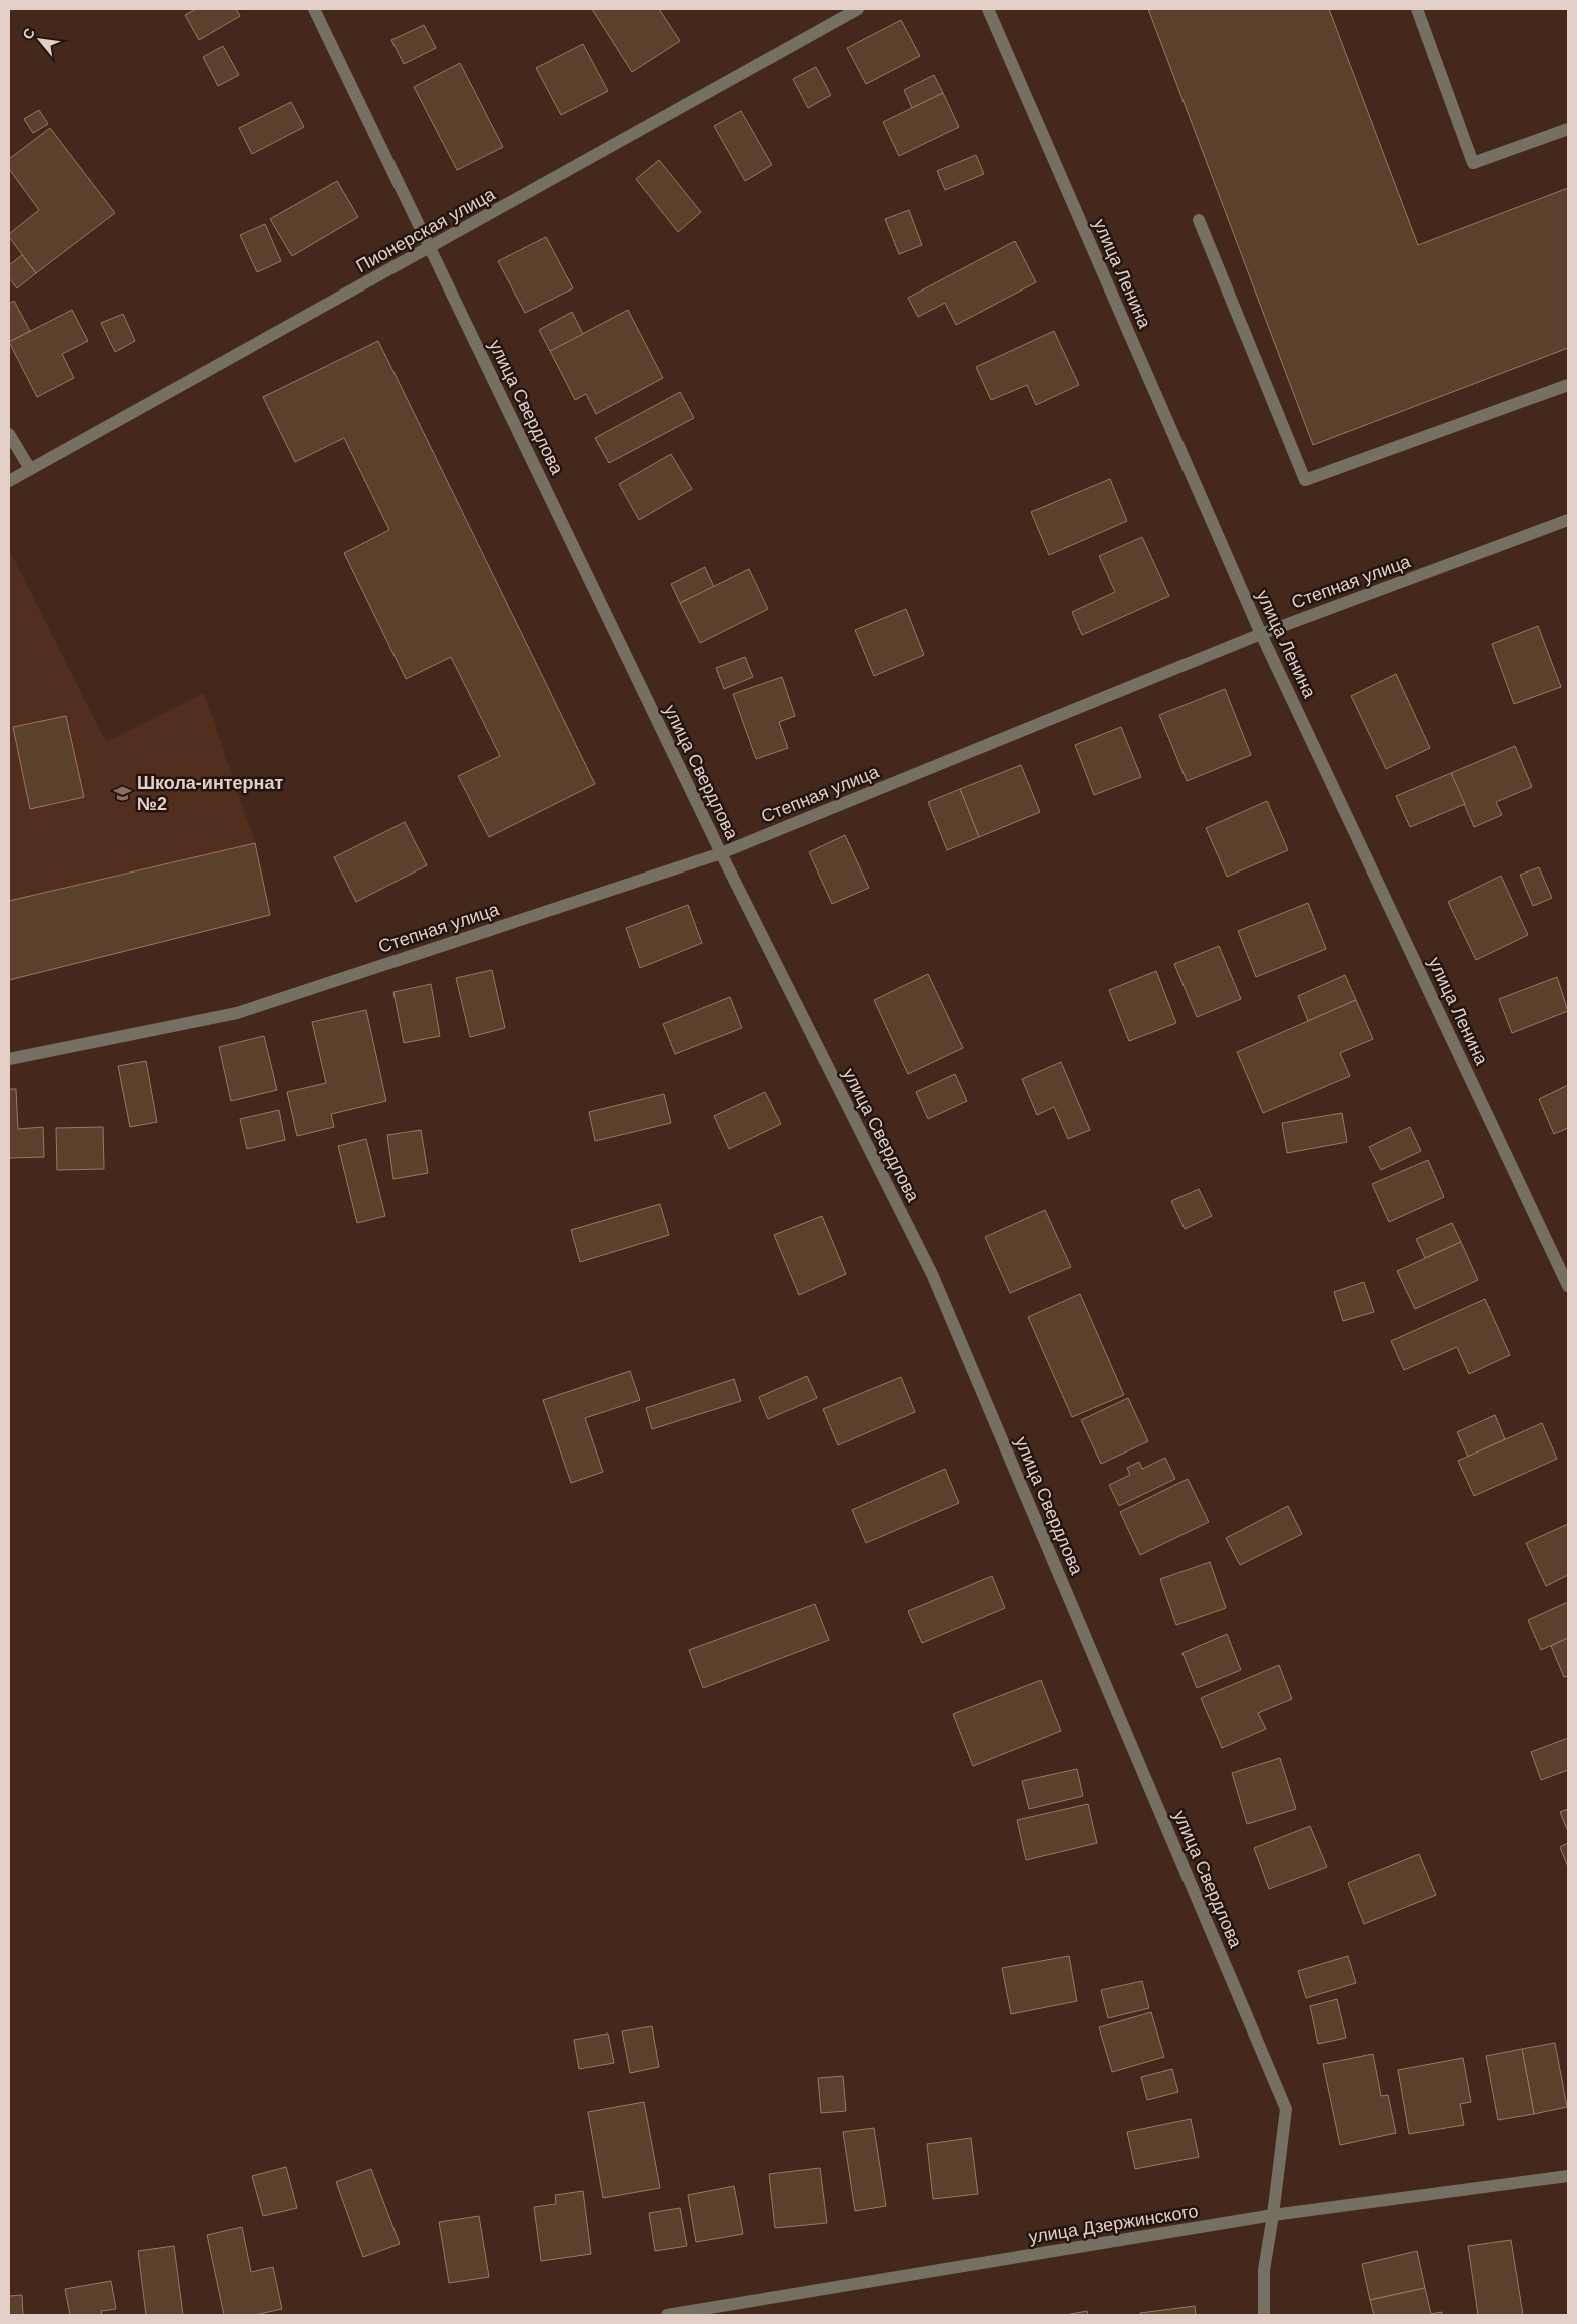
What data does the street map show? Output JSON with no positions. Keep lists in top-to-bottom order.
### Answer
{
  "streets": {
    "street": [
      "Пионерская улица",
      "улица Ленина",
      "улица Свердлова",
      "Степная улица",
      "улица Дзержинского"
    ]
  },
  "crossings": [
    ["Пионерская улица", "улица Свердлова"],
    ["улица Ленина", "Степная улица"],
    ["улица Свердлова", "Степная улица"],
    ["улица Свердлова", "улица Дзержинского"]
  ],
  "places": {
    "school or university": ["Школа-интернат №2"]
  },
  "north": "top left"
}
